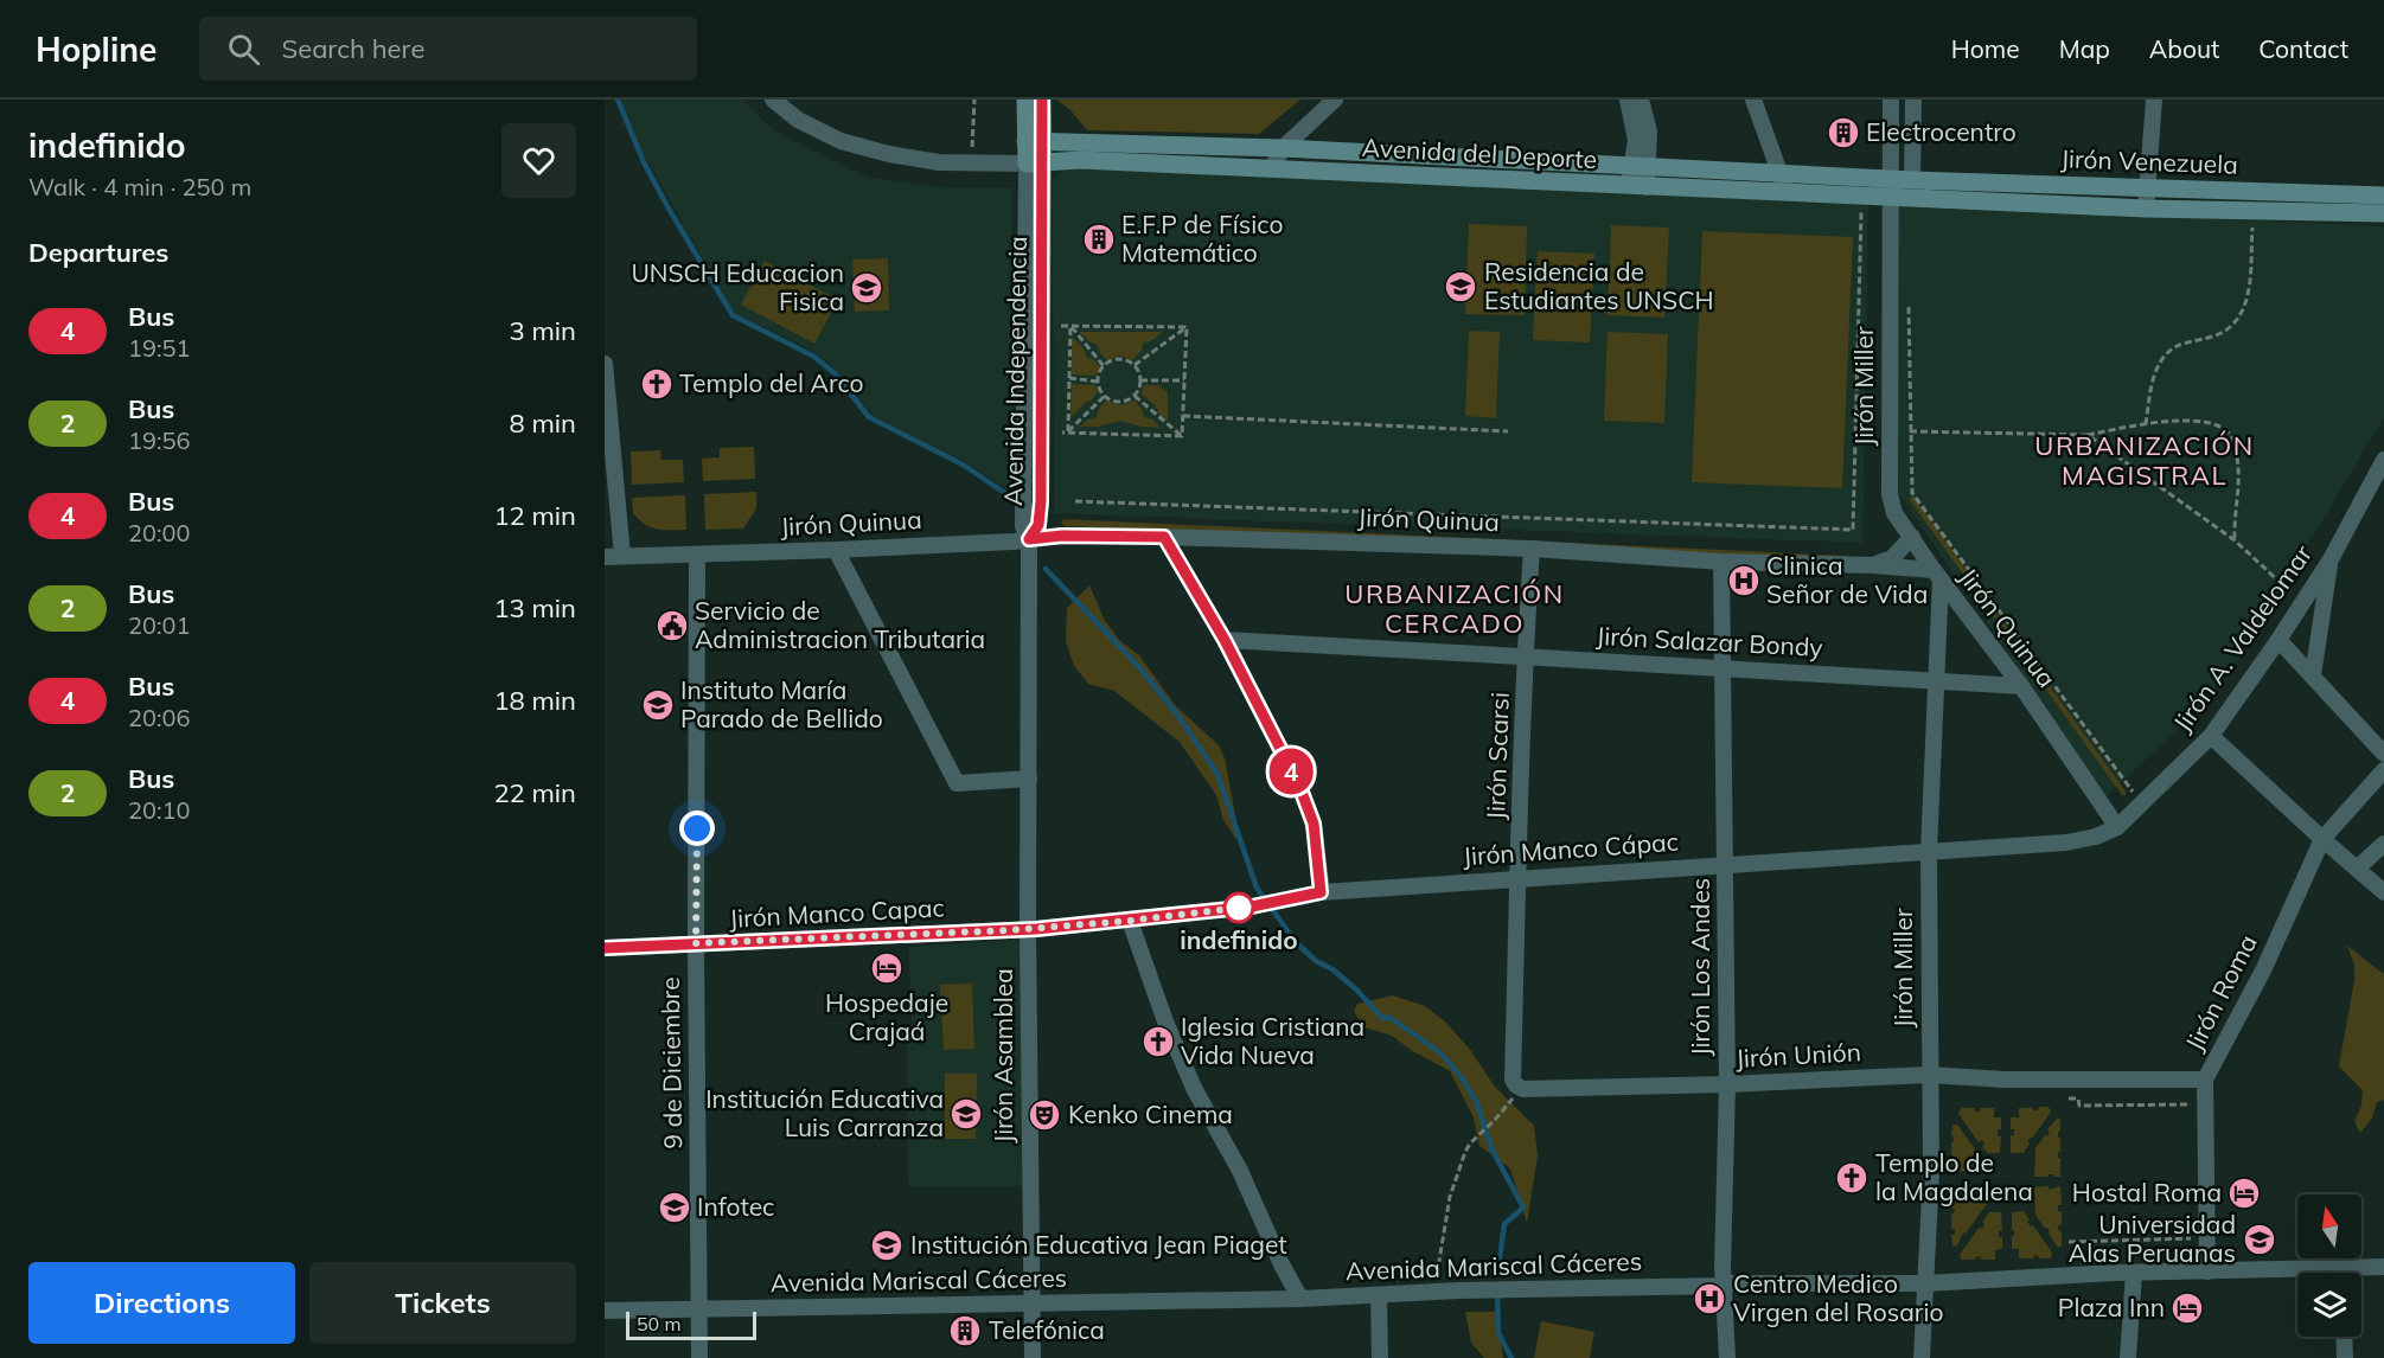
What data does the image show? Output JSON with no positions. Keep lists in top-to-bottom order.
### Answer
{
  "streets": {
    "street": [
      "Avenida del Deporte",
      "Jirón Venezuela",
      "Avenida Independencia",
      "Jirón Miller",
      "Jirón Quinua",
      "Jirón A. Valdelomar",
      "Jirón Salazar Bondy",
      "Jirón Scarsi",
      "Jirón Manco Cápac",
      "Jirón Manco Capac",
      "Jirón Los Andes",
      "Jirón Roma",
      "Jirón Asamblea",
      "Jirón Unión",
      "9 de Diciembre",
      "Avenida Mariscal Cáceres"
    ]
  },
  "crossings": [
    ["Avenida del Deporte", "Jirón Venezuela"],
    ["Avenida del Deporte", "Avenida Independencia"],
    ["Avenida del Deporte", "Jirón Miller"],
    ["Avenida Independencia", "Jirón Quinua"],
    ["Avenida Independencia", "Jirón Asamblea"],
    ["Jirón Miller", "Jirón Quinua"],
    ["Jirón Miller", "Jirón Salazar Bondy"],
    ["Jirón Miller", "Jirón Manco Cápac"],
    ["Jirón Miller", "Jirón Unión"],
    ["Jirón Miller", "Avenida Mariscal Cáceres"],
    ["Jirón Quinua", "Jirón A. Valdelomar"],
    ["Jirón Quinua", "Jirón Salazar Bondy"],
    ["Jirón Quinua", "Jirón Scarsi"],
    ["Jirón Quinua", "Jirón Manco Cápac"],
    ["Jirón Quinua", "Jirón Los Andes"],
    ["Jirón Quinua", "Jirón Asamblea"],
    ["Jirón Quinua", "9 de Diciembre"],
    ["Jirón A. Valdelomar", "Jirón Manco Cápac"],
    ["Jirón Salazar Bondy", "Jirón Scarsi"],
    ["Jirón Salazar Bondy", "Jirón Los Andes"],
    ["Jirón Scarsi", "Jirón Manco Cápac"],
    ["Jirón Scarsi", "Jirón Unión"],
    ["Jirón Manco Cápac", "Jirón Manco Capac"],
    ["Jirón Manco Cápac", "Jirón Los Andes"],
    ["Jirón Manco Cápac", "Jirón Asamblea"],
    ["Jirón Manco Capac", "Jirón Asamblea"],
    ["Jirón Manco Capac", "9 de Diciembre"],
    ["Jirón Los Andes", "Jirón Unión"],
    ["Jirón Los Andes", "Avenida Mariscal Cáceres"],
    ["Jirón Roma", "Jirón Unión"],
    ["Jirón Roma", "Avenida Mariscal Cáceres"],
    ["Jirón Asamblea", "Avenida Mariscal Cáceres"],
    ["9 de Diciembre", "Avenida Mariscal Cáceres"]
  ],
  "districts": ["URBANIZACIÓN MAGISTRAL", "URBANIZACIÓN CERCADO"],
  "places": {
    "building": ["Electrocentro", "E.F.P de Físico Matemático", "Telefónica"],
    "school or university": [
      "Residencia de Estudiantes UNSCH",
      "UNSCH Educacion Fisica",
      "Instituto María Parado de Bellido",
      "Institución Educativa Luis Carranza",
      "Infotec",
      "Universidad Alas Peruanas",
      "Institución Educativa Jean Piaget"
    ],
    "church": ["Templo del Arco", "Iglesia Cristiana Vida Nueva", "Templo de la Magdalena"],
    "hospital": ["Clinica Señor de Vida", "Centro Medico Virgen del Rosario"],
    "public building": ["Servicio de Administracion Tributaria"],
    "other": ["indefinido"],
    "hotel": ["Hospedaje Crajaá", "Hostal Roma", "Plaza Inn"],
    "theatre": ["Kenko Cinema"]
  },
  "lines": ["bus line 4"],
  "scale_bar": "50 m",
  "north": "top",
  "page": {
    "header": "Hopline",
    "search": "Search here",
    "nav": [
      "Home",
      "Map",
      "About",
      "Contact"
    ],
    "heading": [
      ["indefinido", "Walk · 4 min · 250 m"],
      "Departures"
    ],
    "on_map": "4",
    "list": [
      {
        "mark": "4",
        "name": "Bus",
        "note": "19:51",
        "value": "3 min"
      },
      {
        "mark": "2",
        "name": "Bus",
        "note": "19:56",
        "value": "8 min"
      },
      {
        "mark": "4",
        "name": "Bus",
        "note": "20:00",
        "value": "12 min"
      },
      {
        "mark": "2",
        "name": "Bus",
        "note": "20:01",
        "value": "13 min"
      },
      {
        "mark": "4",
        "name": "Bus",
        "note": "20:06",
        "value": "18 min"
      },
      {
        "mark": "2",
        "name": "Bus",
        "note": "20:10",
        "value": "22 min"
      }
    ],
    "buttons": ["Directions", "Tickets"],
    "scale": "50 m"
  }
}
